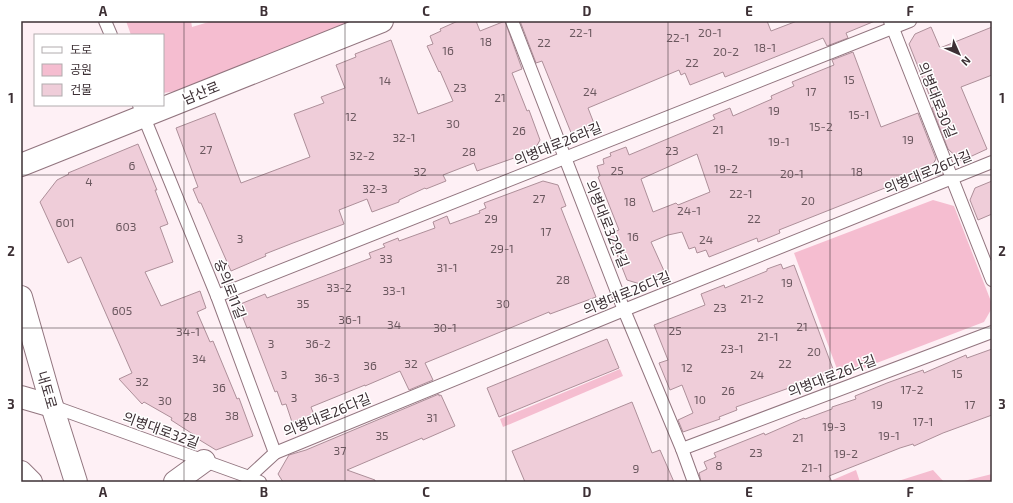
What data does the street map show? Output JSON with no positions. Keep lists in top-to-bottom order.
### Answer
{
  "streets": {
    "street": ["남산로", "내토로"],
    "lane": [
      "의병대로30길",
      "의병대로26라길",
      "의병대로26다길",
      "의병대로32안길",
      "숭의로11길",
      "의병대로26나길",
      "의병대로32길"
    ]
  },
  "crossings": [
    ["남산로", "숭의로11길"],
    ["의병대로30길", "의병대로26라길"],
    ["의병대로30길", "의병대로26다길"],
    ["의병대로26라길", "의병대로32안길"],
    ["의병대로26라길", "숭의로11길"],
    ["의병대로26다길", "의병대로32안길"],
    ["의병대로26다길", "숭의로11길"],
    ["의병대로32안길", "의병대로26나길"],
    ["내토로", "의병대로32길"]
  ],
  "house_numbers": [
    "22-1",
    "20-1",
    "22-1",
    "18",
    "22",
    "18-1",
    "16",
    "20-2",
    "22",
    "15",
    "14",
    "23",
    "24",
    "17",
    "21",
    "19",
    "15-1",
    "12",
    "30",
    "15-2",
    "21",
    "26",
    "32-1",
    "19",
    "19-1",
    "27",
    "23",
    "28",
    "32-2",
    "6",
    "19-2",
    "25",
    "32",
    "18",
    "20-1",
    "4",
    "32-3",
    "22-1",
    "27",
    "20",
    "18",
    "24-1",
    "29",
    "22",
    "601",
    "603",
    "17",
    "16",
    "3",
    "24",
    "29-1",
    "33",
    "31-1",
    "28",
    "19",
    "33-2",
    "33-1",
    "21-2",
    "35",
    "30",
    "23",
    "605",
    "36-1",
    "34",
    "21",
    "30-1",
    "25",
    "34-1",
    "21-1",
    "3",
    "36-2",
    "23-1",
    "20",
    "34",
    "32",
    "22",
    "36",
    "12",
    "15",
    "3",
    "24",
    "36-3",
    "32",
    "36",
    "17-2",
    "26",
    "3",
    "10",
    "30",
    "19",
    "17",
    "38",
    "28",
    "31",
    "17-1",
    "19-3",
    "35",
    "19-1",
    "21",
    "37",
    "23",
    "19-2",
    "8",
    "21-1",
    "9"
  ],
  "legend": ["도로", "공원", "건물"],
  "north": "bottom right",
  "grid": {
    "columns": [
      "A",
      "B",
      "C",
      "D",
      "E",
      "F"
    ],
    "rows": ["1", "2", "3"]
  }
}
